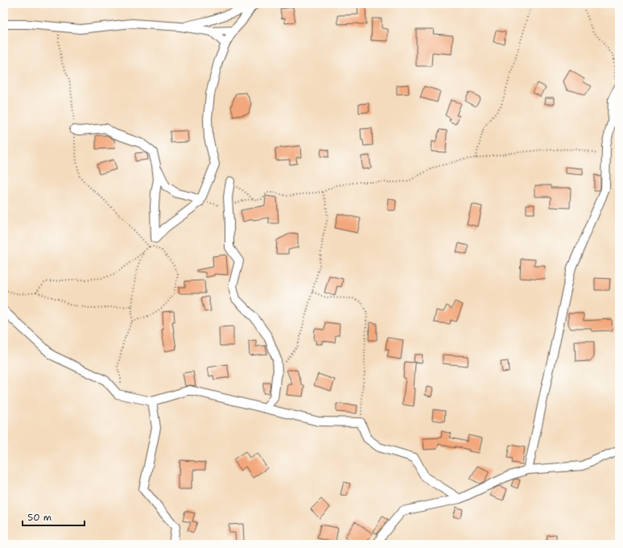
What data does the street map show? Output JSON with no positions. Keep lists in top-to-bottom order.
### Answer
{
  "scale_bar": "50 m"
}
